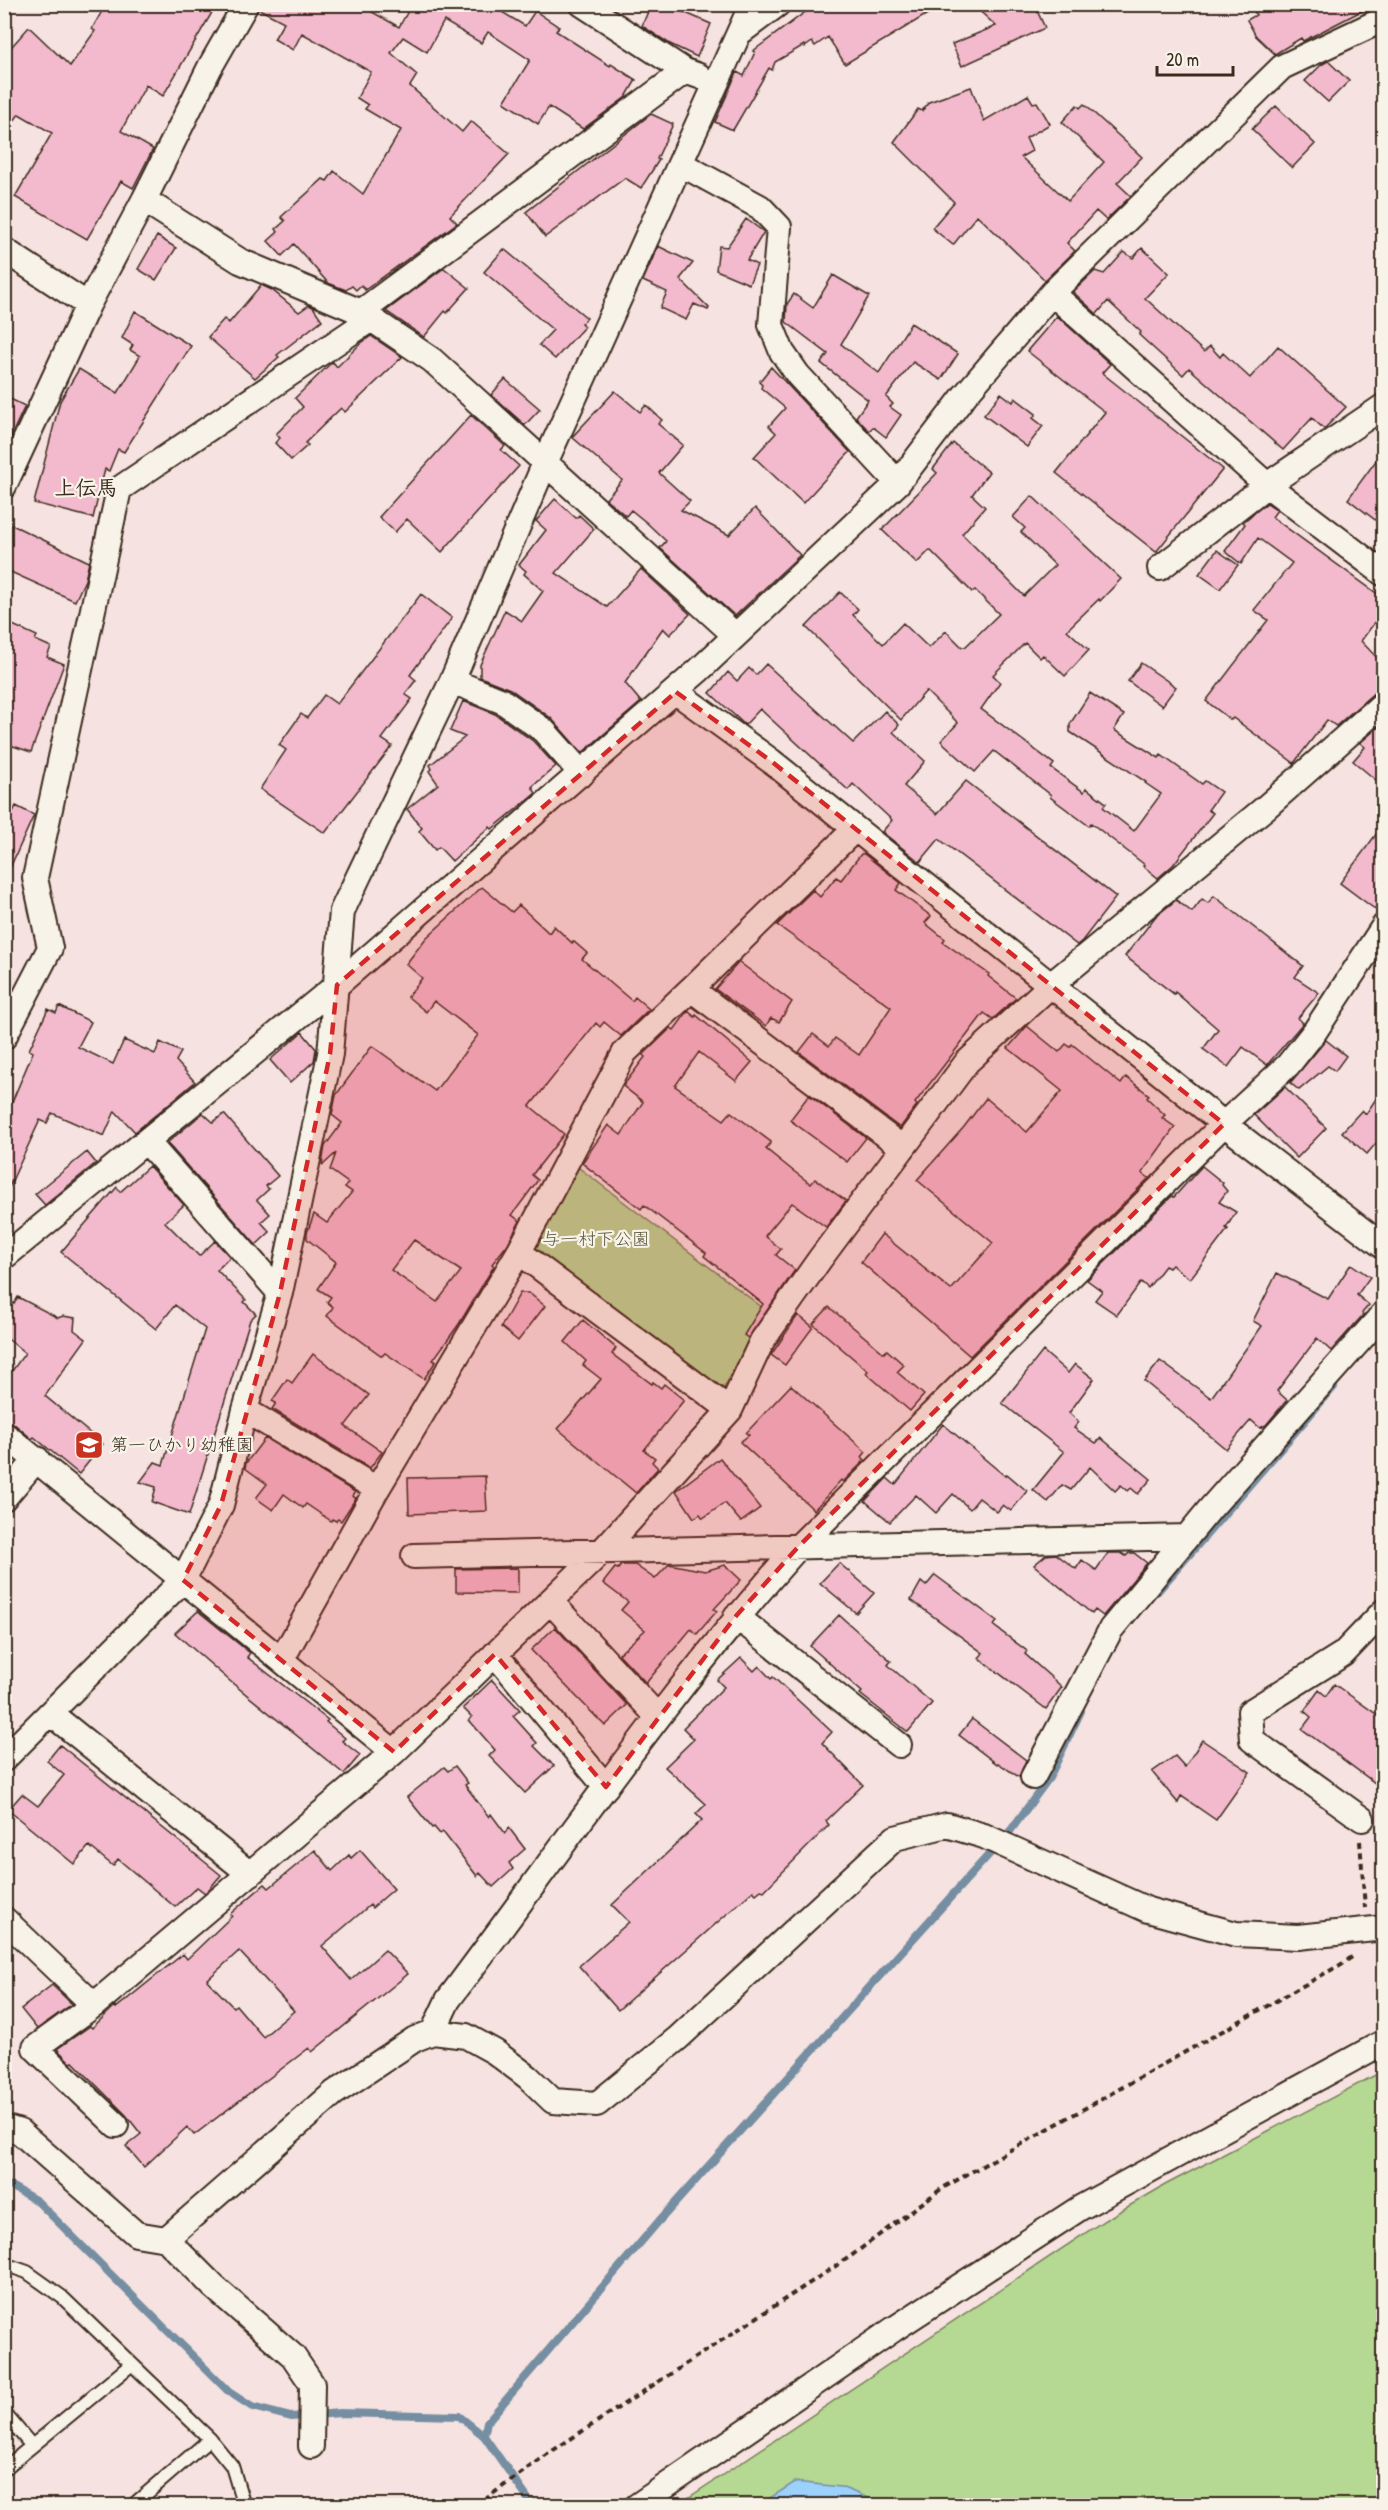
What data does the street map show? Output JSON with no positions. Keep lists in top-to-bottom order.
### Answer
{
  "districts": ["上伝馬"],
  "parks": ["与一村下公園"],
  "places": {
    "school or university": ["第一ひかり幼稚園"]
  },
  "scale_bar": "20 m"
}
